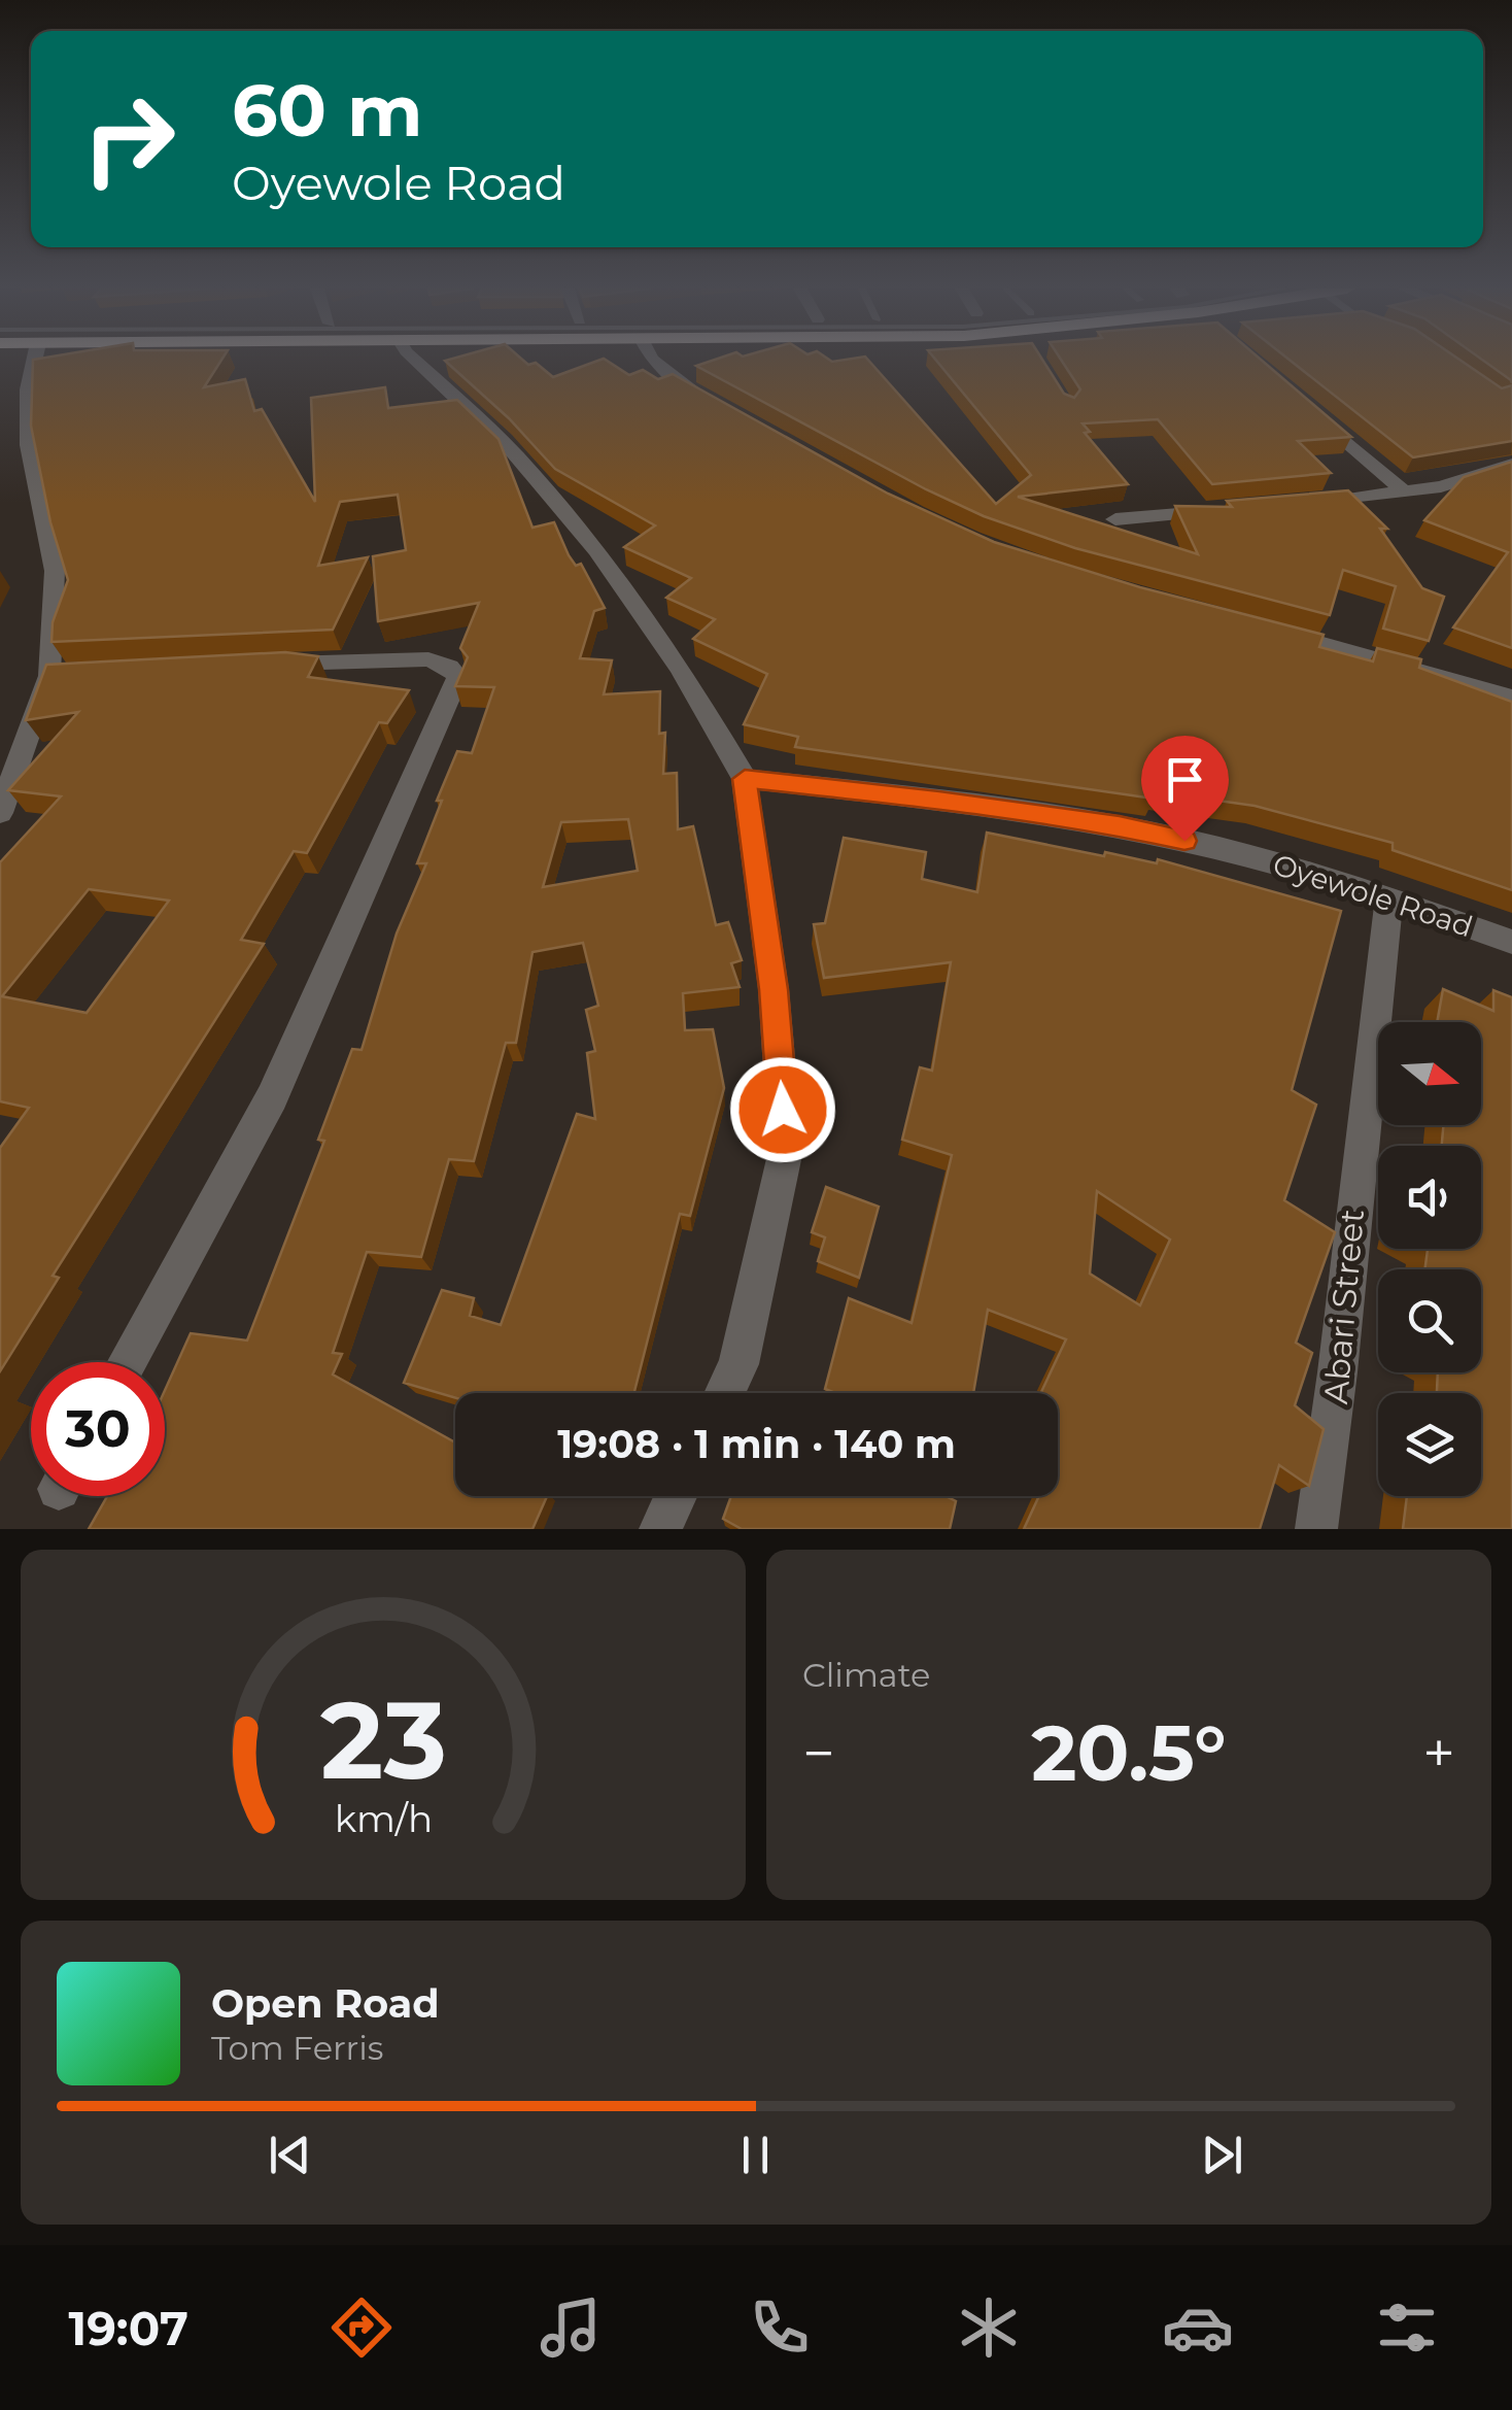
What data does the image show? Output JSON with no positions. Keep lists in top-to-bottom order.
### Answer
{
  "streets": {
    "street": ["Oyewole Road", "Abari Street"]
  },
  "crossings": [
    ["Oyewole Road", "Abari Street"]
  ],
  "north": "right",
  "page": {
    "turn": ["60 m", "Oyewole Road"],
    "limit": "30",
    "trip": "19:08 · 1 min · 140 m",
    "tile": "Climate",
    "heat": ["−", "20.5°", "+"],
    "song": ["Open Road", "Tom Ferris"],
    "tabs": "19:07",
    "gauge": ["23", "km/h"]
  }
}
